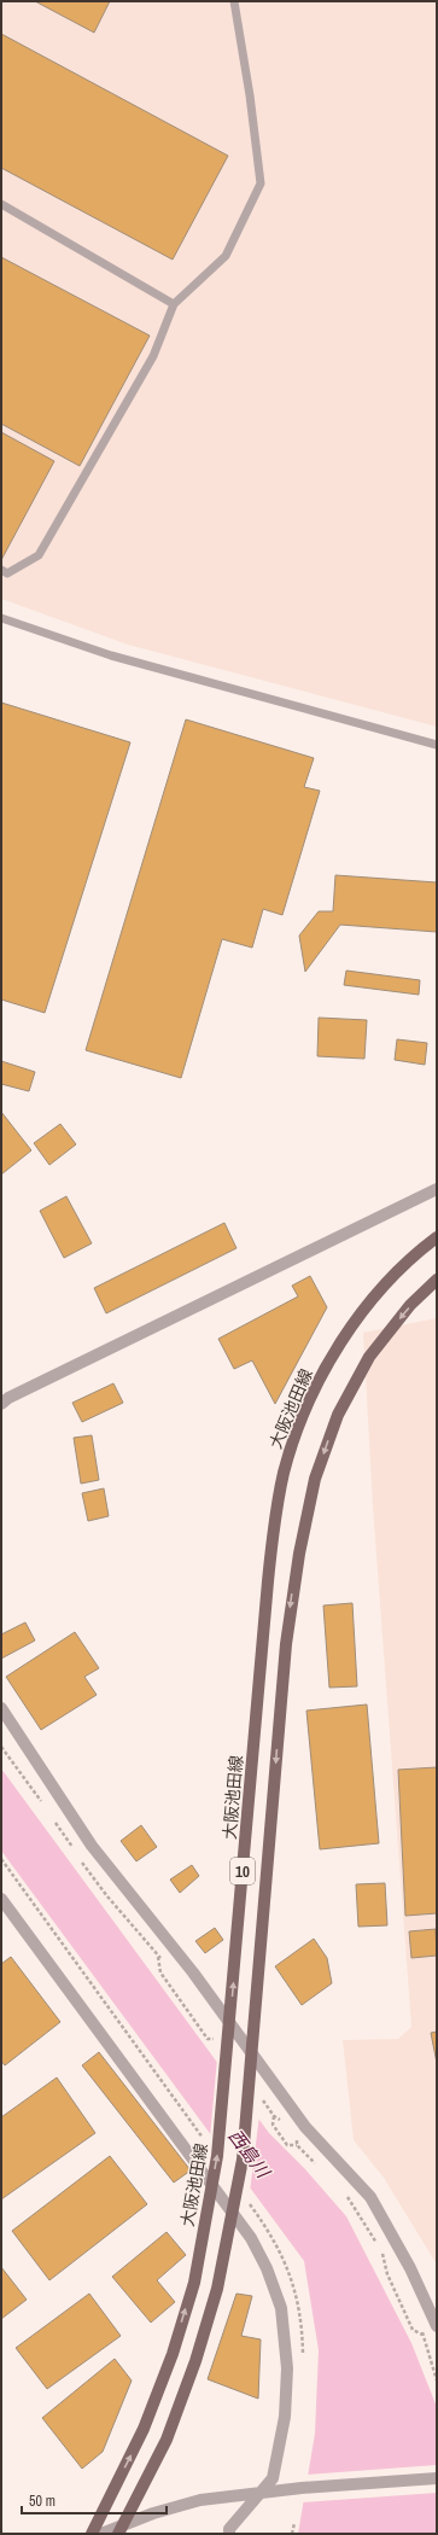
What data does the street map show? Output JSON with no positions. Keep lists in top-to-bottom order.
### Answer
{
  "streets": {
    "main road": ["大阪池田線", "10"]
  },
  "water": ["西島川"],
  "scale_bar": "50 m"
}
